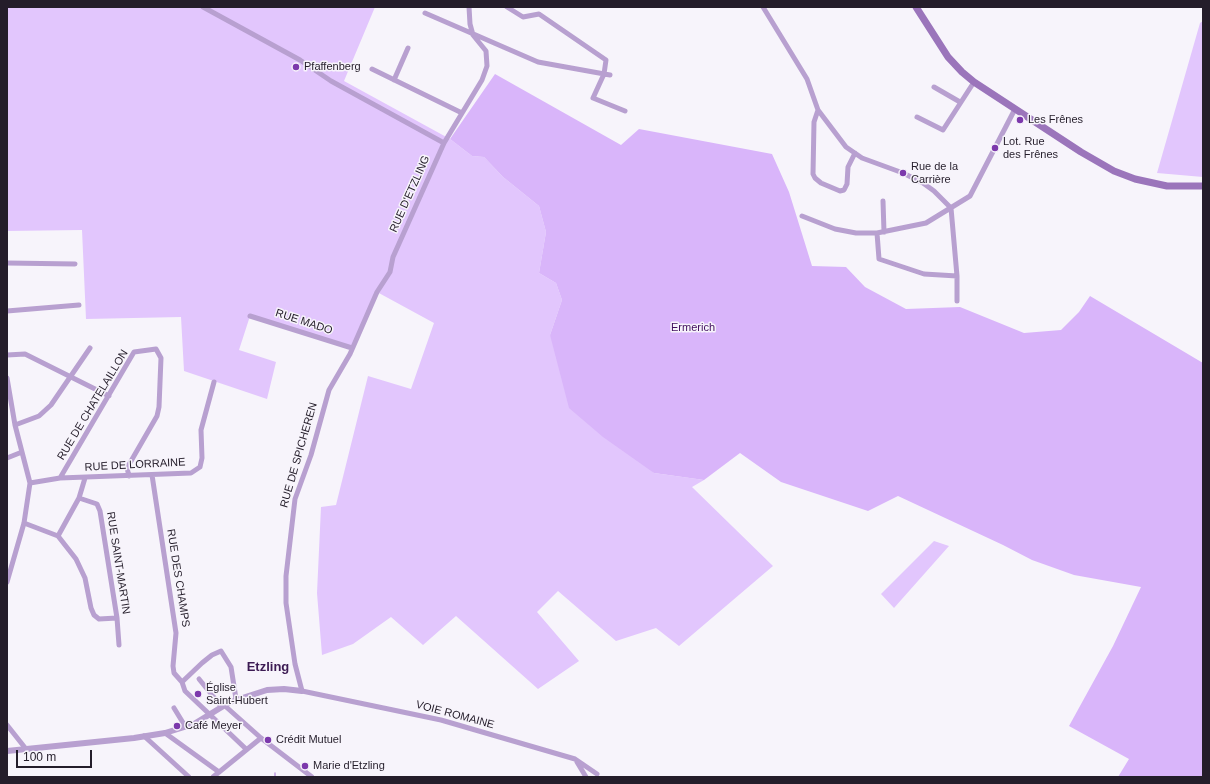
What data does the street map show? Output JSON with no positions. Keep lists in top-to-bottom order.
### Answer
{
  "streets": {
    "street": [
      "RUE D'ETZLING",
      "RUE MADO",
      "RUE DE CHATELAILLON",
      "RUE DE SPICHEREN",
      "RUE DE LORRAINE",
      "RUE SAINT-MARTIN",
      "RUE DES CHAMPS",
      "VOIE ROMAINE"
    ]
  },
  "crossings": [
    ["RUE D'ETZLING", "RUE MADO"],
    ["RUE D'ETZLING", "RUE DE SPICHEREN"],
    ["RUE DE CHATELAILLON", "RUE DE LORRAINE"],
    ["RUE DE SPICHEREN", "VOIE ROMAINE"],
    ["RUE DE LORRAINE", "RUE DES CHAMPS"]
  ],
  "districts": ["Etzling"],
  "parks": ["Ermerich"],
  "places": [
    "Pfaffenberg",
    "Les Frênes",
    "Lot. Rue des Frênes",
    "Rue de la Carrière",
    "Église Saint-Hubert",
    "Café Meyer",
    "Crédit Mutuel",
    "Marie d'Etzling"
  ],
  "scale_bar": "100 m"
}
